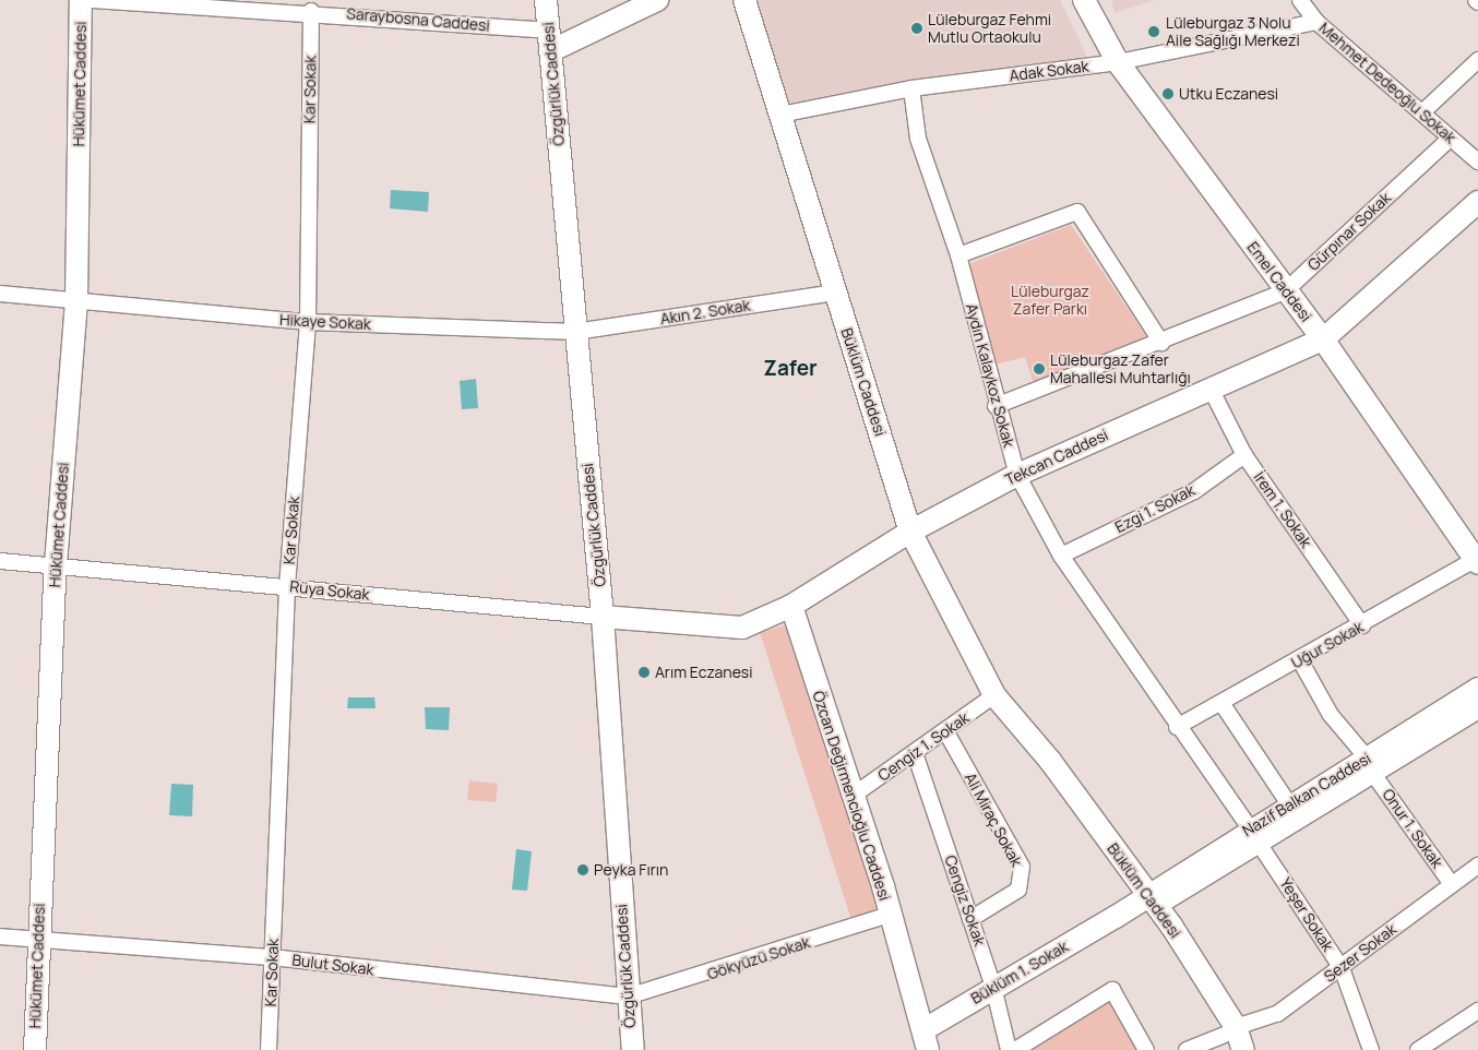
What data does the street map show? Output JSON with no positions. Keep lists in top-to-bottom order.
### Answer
{
  "streets": {
    "street": [
      "Saraybosna Caddesi",
      "Adak Sokak",
      "Mehmet Dedeoğlu Sokak",
      "Hükümet Caddesi",
      "Özgürlük Caddesi",
      "Kar Sokak",
      "Gürpınar Sokak",
      "Emel Caddesi",
      "Akın 2. Sokak",
      "Hikaye Sokak",
      "Aydın Kalaykoz Sokak",
      "Büklüm Caddesi",
      "Tekcan Caddesi",
      "Ezgi 1. Sokak",
      "İrem 1. Sokak",
      "Rüya Sokak",
      "Uğur Sokak",
      "Cengiz 1. Sokak",
      "Nazif Balkan Caddesi",
      "Özcan Değirmencioğlu Caddesi",
      "Ali Miraç Sokak",
      "Onur 1. Sokak",
      "Cengiz Sokak",
      "Yeşer Sokak",
      "Sezer Sokak",
      "Gökyüzü Sokak",
      "Bulut Sokak",
      "Büklüm 1. Sokak"
    ]
  },
  "crossings": [
    ["Saraybosna Caddesi", "Özgürlük Caddesi"],
    ["Saraybosna Caddesi", "Kar Sokak"],
    ["Adak Sokak", "Mehmet Dedeoğlu Sokak"],
    ["Adak Sokak", "Emel Caddesi"],
    ["Adak Sokak", "Aydın Kalaykoz Sokak"],
    ["Adak Sokak", "Büklüm Caddesi"],
    ["Mehmet Dedeoğlu Sokak", "Gürpınar Sokak"],
    ["Hükümet Caddesi", "Hikaye Sokak"],
    ["Hükümet Caddesi", "Rüya Sokak"],
    ["Hükümet Caddesi", "Bulut Sokak"],
    ["Özgürlük Caddesi", "Akın 2. Sokak"],
    ["Özgürlük Caddesi", "Hikaye Sokak"],
    ["Özgürlük Caddesi", "Tekcan Caddesi"],
    ["Özgürlük Caddesi", "Rüya Sokak"],
    ["Özgürlük Caddesi", "Gökyüzü Sokak"],
    ["Özgürlük Caddesi", "Bulut Sokak"],
    ["Kar Sokak", "Hikaye Sokak"],
    ["Kar Sokak", "Rüya Sokak"],
    ["Kar Sokak", "Bulut Sokak"],
    ["Gürpınar Sokak", "Emel Caddesi"],
    ["Gürpınar Sokak", "Aydın Kalaykoz Sokak"],
    ["Emel Caddesi", "Tekcan Caddesi"],
    ["Emel Caddesi", "Uğur Sokak"],
    ["Akın 2. Sokak", "Hikaye Sokak"],
    ["Akın 2. Sokak", "Büklüm Caddesi"],
    ["Aydın Kalaykoz Sokak", "Tekcan Caddesi"],
    ["Aydın Kalaykoz Sokak", "Ezgi 1. Sokak"],
    ["Aydın Kalaykoz Sokak", "Uğur Sokak"],
    ["Aydın Kalaykoz Sokak", "Nazif Balkan Caddesi"],
    ["Aydın Kalaykoz Sokak", "Yeşer Sokak"],
    ["Büklüm Caddesi", "Tekcan Caddesi"],
    ["Büklüm Caddesi", "Cengiz 1. Sokak"],
    ["Büklüm Caddesi", "Nazif Balkan Caddesi"],
    ["Büklüm Caddesi", "Sezer Sokak"],
    ["Büklüm Caddesi", "Büklüm 1. Sokak"],
    ["Tekcan Caddesi", "İrem 1. Sokak"],
    ["Tekcan Caddesi", "Rüya Sokak"],
    ["Tekcan Caddesi", "Özcan Değirmencioğlu Caddesi"],
    ["Ezgi 1. Sokak", "İrem 1. Sokak"],
    ["İrem 1. Sokak", "Uğur Sokak"],
    ["Uğur Sokak", "Onur 1. Sokak"],
    ["Cengiz 1. Sokak", "Özcan Değirmencioğlu Caddesi"],
    ["Cengiz 1. Sokak", "Ali Miraç Sokak"],
    ["Cengiz 1. Sokak", "Cengiz Sokak"],
    ["Nazif Balkan Caddesi", "Onur 1. Sokak"],
    ["Nazif Balkan Caddesi", "Yeşer Sokak"],
    ["Nazif Balkan Caddesi", "Büklüm 1. Sokak"],
    ["Özcan Değirmencioğlu Caddesi", "Gökyüzü Sokak"],
    ["Özcan Değirmencioğlu Caddesi", "Büklüm 1. Sokak"],
    ["Ali Miraç Sokak", "Cengiz Sokak"],
    ["Onur 1. Sokak", "Sezer Sokak"],
    ["Cengiz Sokak", "Büklüm 1. Sokak"],
    ["Yeşer Sokak", "Sezer Sokak"],
    ["Gökyüzü Sokak", "Bulut Sokak"]
  ],
  "districts": ["Zafer"],
  "parks": ["Lüleburgaz Zafer Parkı"],
  "places": [
    "Lüleburgaz Fehmi Mutlu Ortaokulu",
    "Lüleburgaz 3 Nolu Aile Sağlığı Merkezi",
    "Utku Eczanesi",
    "Lüleburgaz Zafer Mahallesi Muhtarlığı",
    "Arım Eczanesi",
    "Peyka Fırın"
  ]
}
